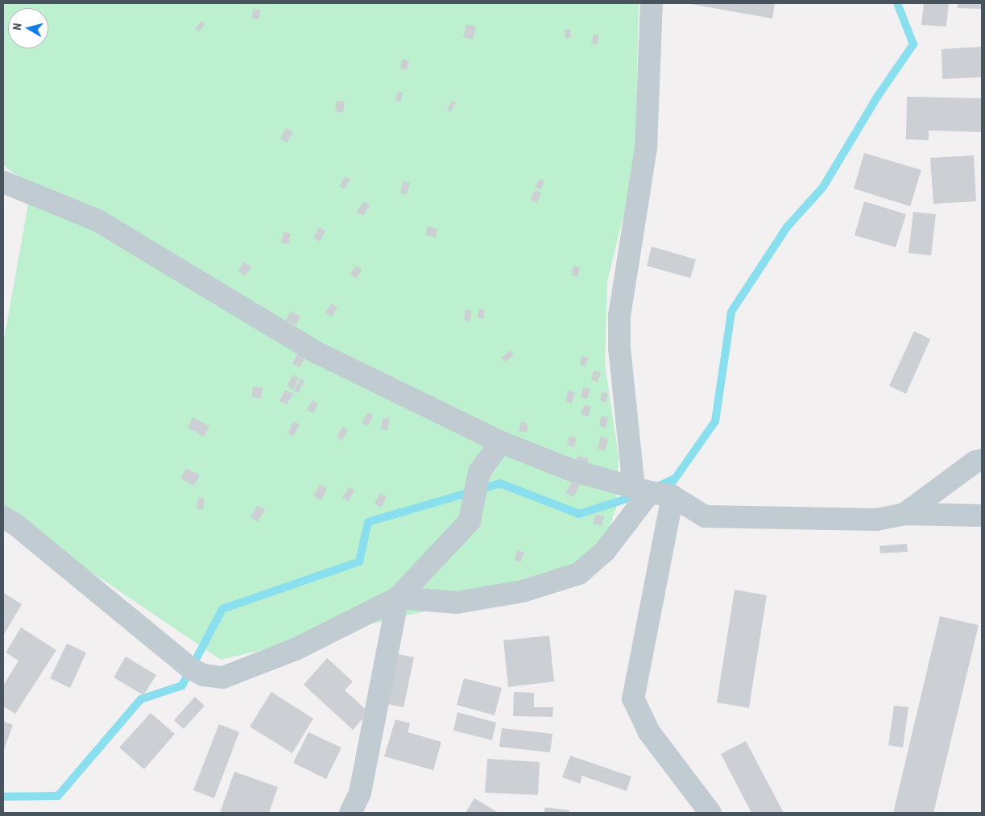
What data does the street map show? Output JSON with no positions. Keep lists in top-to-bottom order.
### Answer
{
  "north": "left"
}
